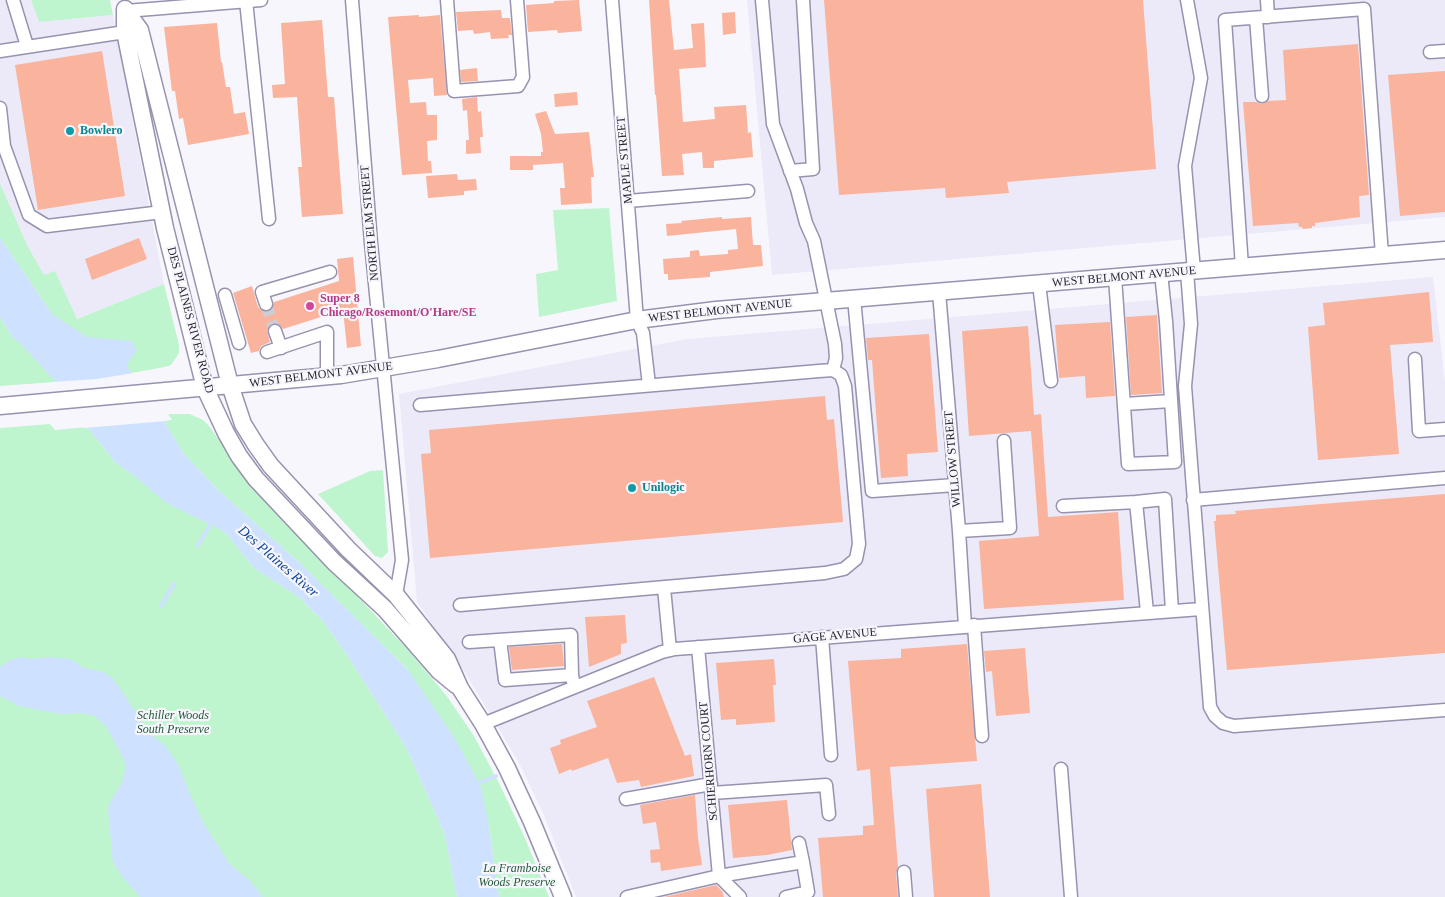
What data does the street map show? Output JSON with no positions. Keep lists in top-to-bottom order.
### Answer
{
  "streets": {
    "main road": ["WEST BELMONT AVENUE", "DES PLAINES RIVER ROAD"],
    "street": [
      "MAPLE STREET",
      "NORTH ELM STREET",
      "WILLOW STREET",
      "GAGE AVENUE",
      "SCHIERHORN COURT"
    ]
  },
  "crossings": [
    ["MAPLE STREET", "WEST BELMONT AVENUE"],
    ["NORTH ELM STREET", "WEST BELMONT AVENUE"],
    ["NORTH ELM STREET", "DES PLAINES RIVER ROAD"],
    ["WEST BELMONT AVENUE", "DES PLAINES RIVER ROAD"],
    ["WEST BELMONT AVENUE", "WILLOW STREET"],
    ["DES PLAINES RIVER ROAD", "GAGE AVENUE"],
    ["WILLOW STREET", "GAGE AVENUE"],
    ["GAGE AVENUE", "SCHIERHORN COURT"]
  ],
  "water": ["Des Plaines River"],
  "parks": ["Schiller Woods South Preserve", "La Framboise Woods Preserve"],
  "places": ["Bowlero", "Super 8 Chicago/Rosemont/O'Hare/SE", "Unilogic"]
}
